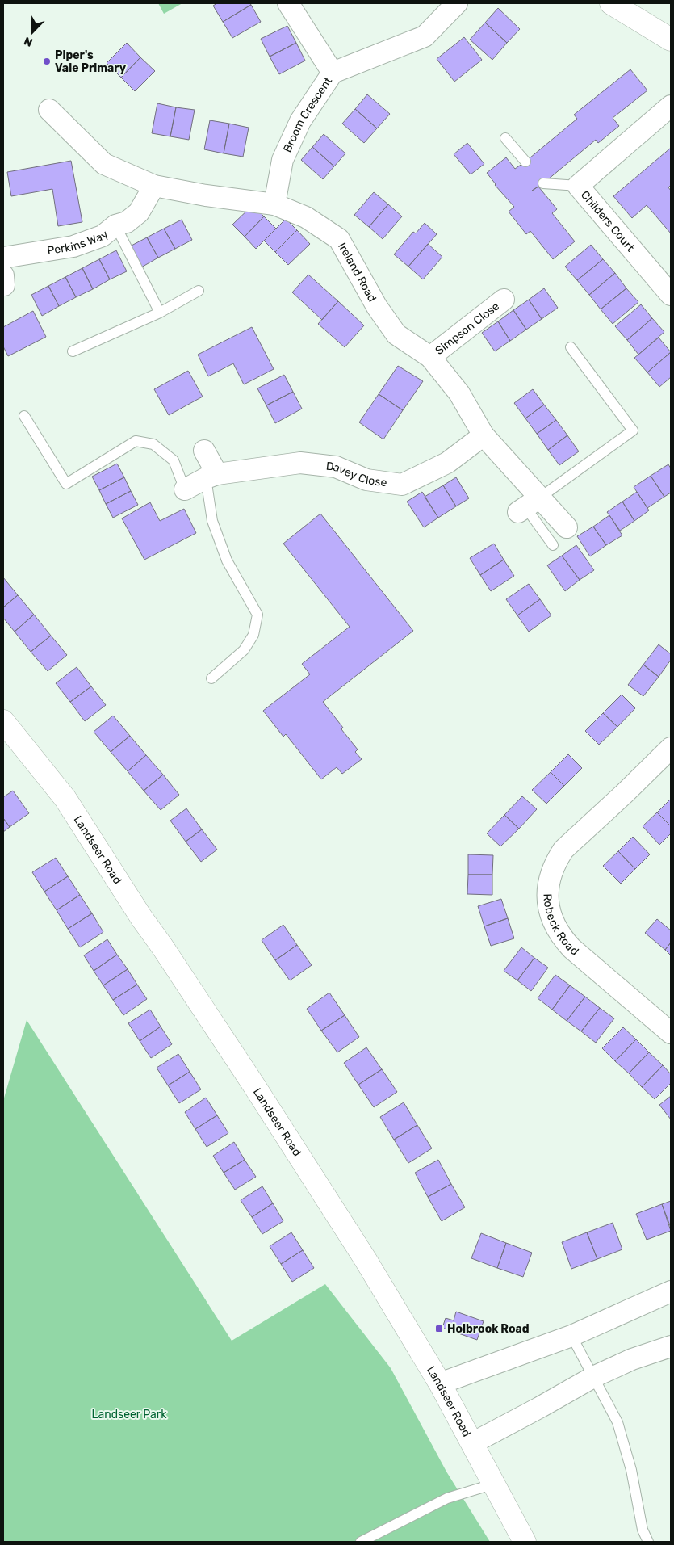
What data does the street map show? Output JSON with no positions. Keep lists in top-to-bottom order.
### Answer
{
  "streets": {
    "street": [
      "Broom Crescent",
      "Childers Court",
      "Perkins Way",
      "Ireland Road",
      "Simpson Close",
      "Davey Close",
      "Landseer Road",
      "Robeck Road"
    ]
  },
  "crossings": [
    ["Broom Crescent", "Ireland Road"],
    ["Perkins Way", "Ireland Road"],
    ["Ireland Road", "Simpson Close"],
    ["Ireland Road", "Davey Close"]
  ],
  "parks": ["Landseer Park"],
  "places": {
    "other": ["Piper's Vale Primary"],
    "transit": ["Holbrook Road"]
  },
  "north": "bottom left"
}
